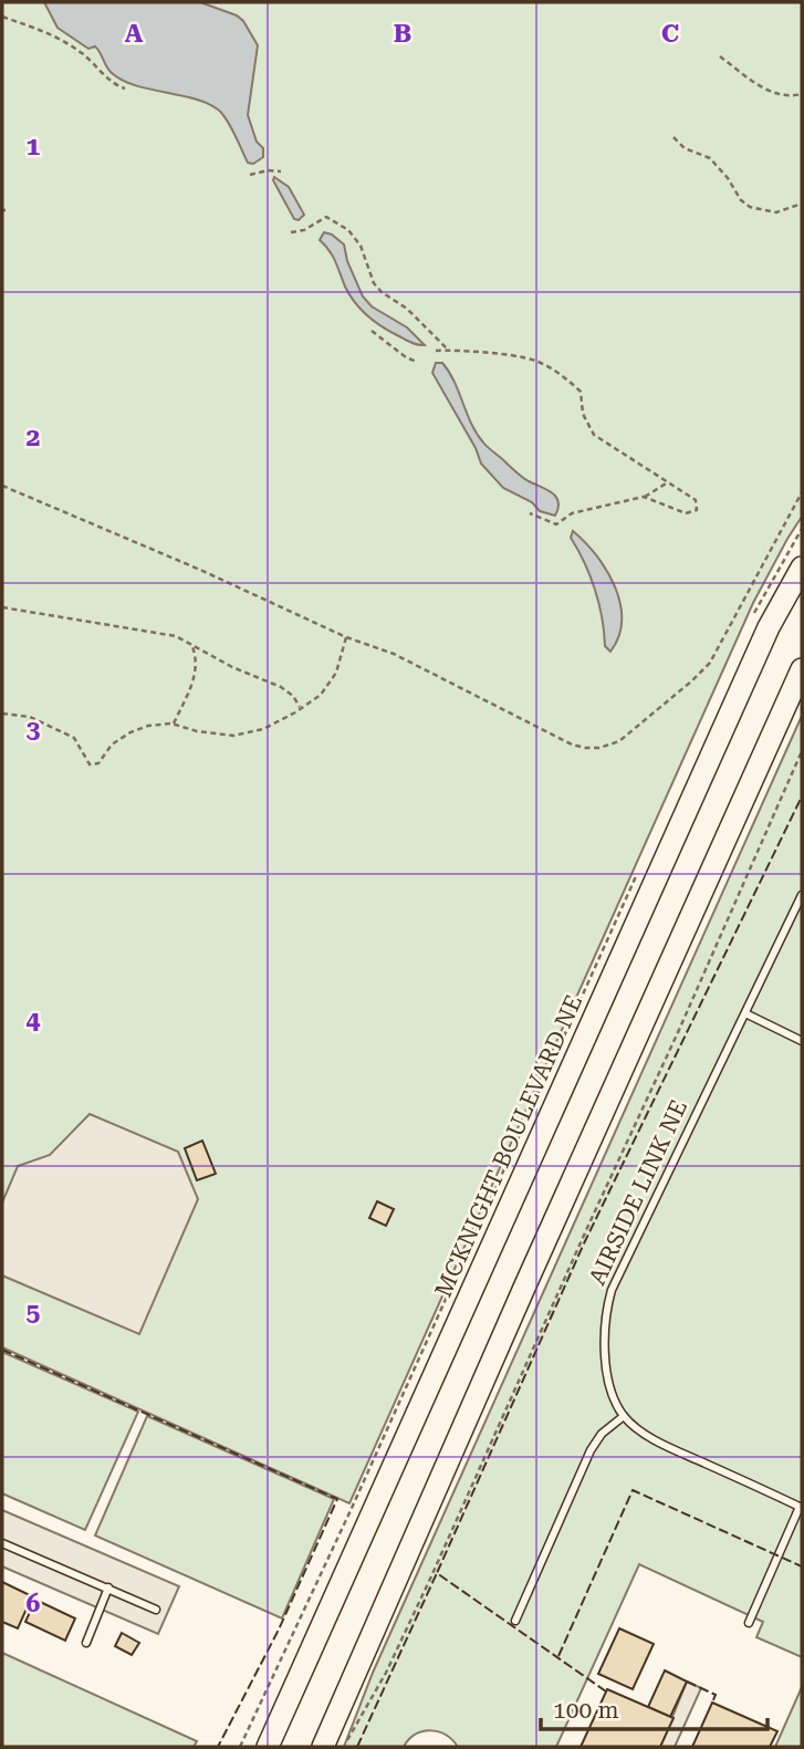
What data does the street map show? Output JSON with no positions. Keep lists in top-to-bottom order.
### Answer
{
  "streets": {
    "main road": ["MCKNIGHT BOULEVARD NE"],
    "lane": ["AIRSIDE LINK NE"]
  },
  "scale_bar": "100 m",
  "grid": {
    "columns": ["A", "B", "C"],
    "rows": [
      "1",
      "2",
      "3",
      "4",
      "5",
      "6"
    ]
  }
}
